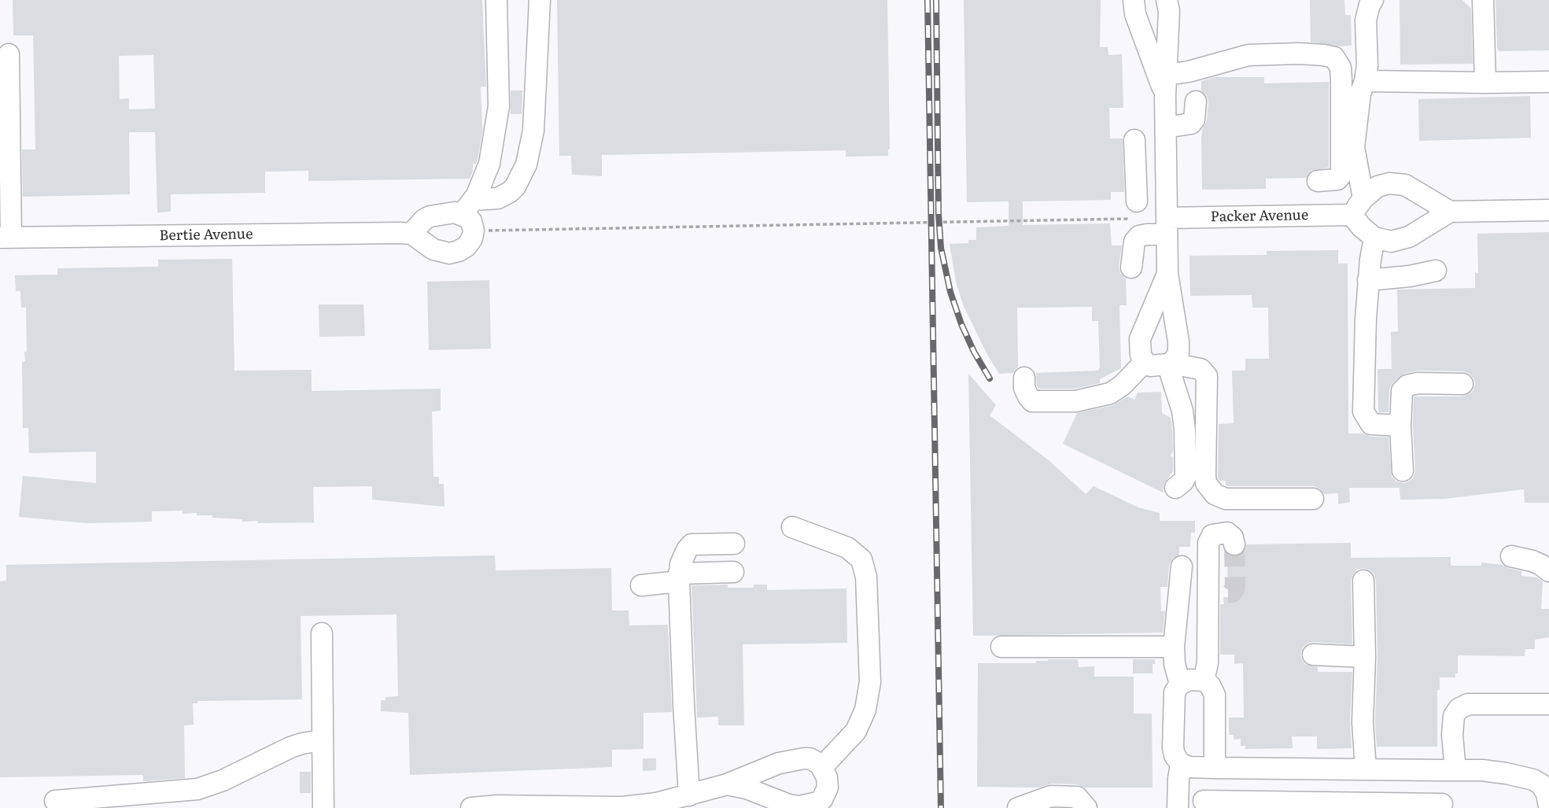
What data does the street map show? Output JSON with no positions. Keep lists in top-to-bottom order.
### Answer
{
  "streets": {
    "street": ["Packer Avenue", "Bertie Avenue"]
  }
}
